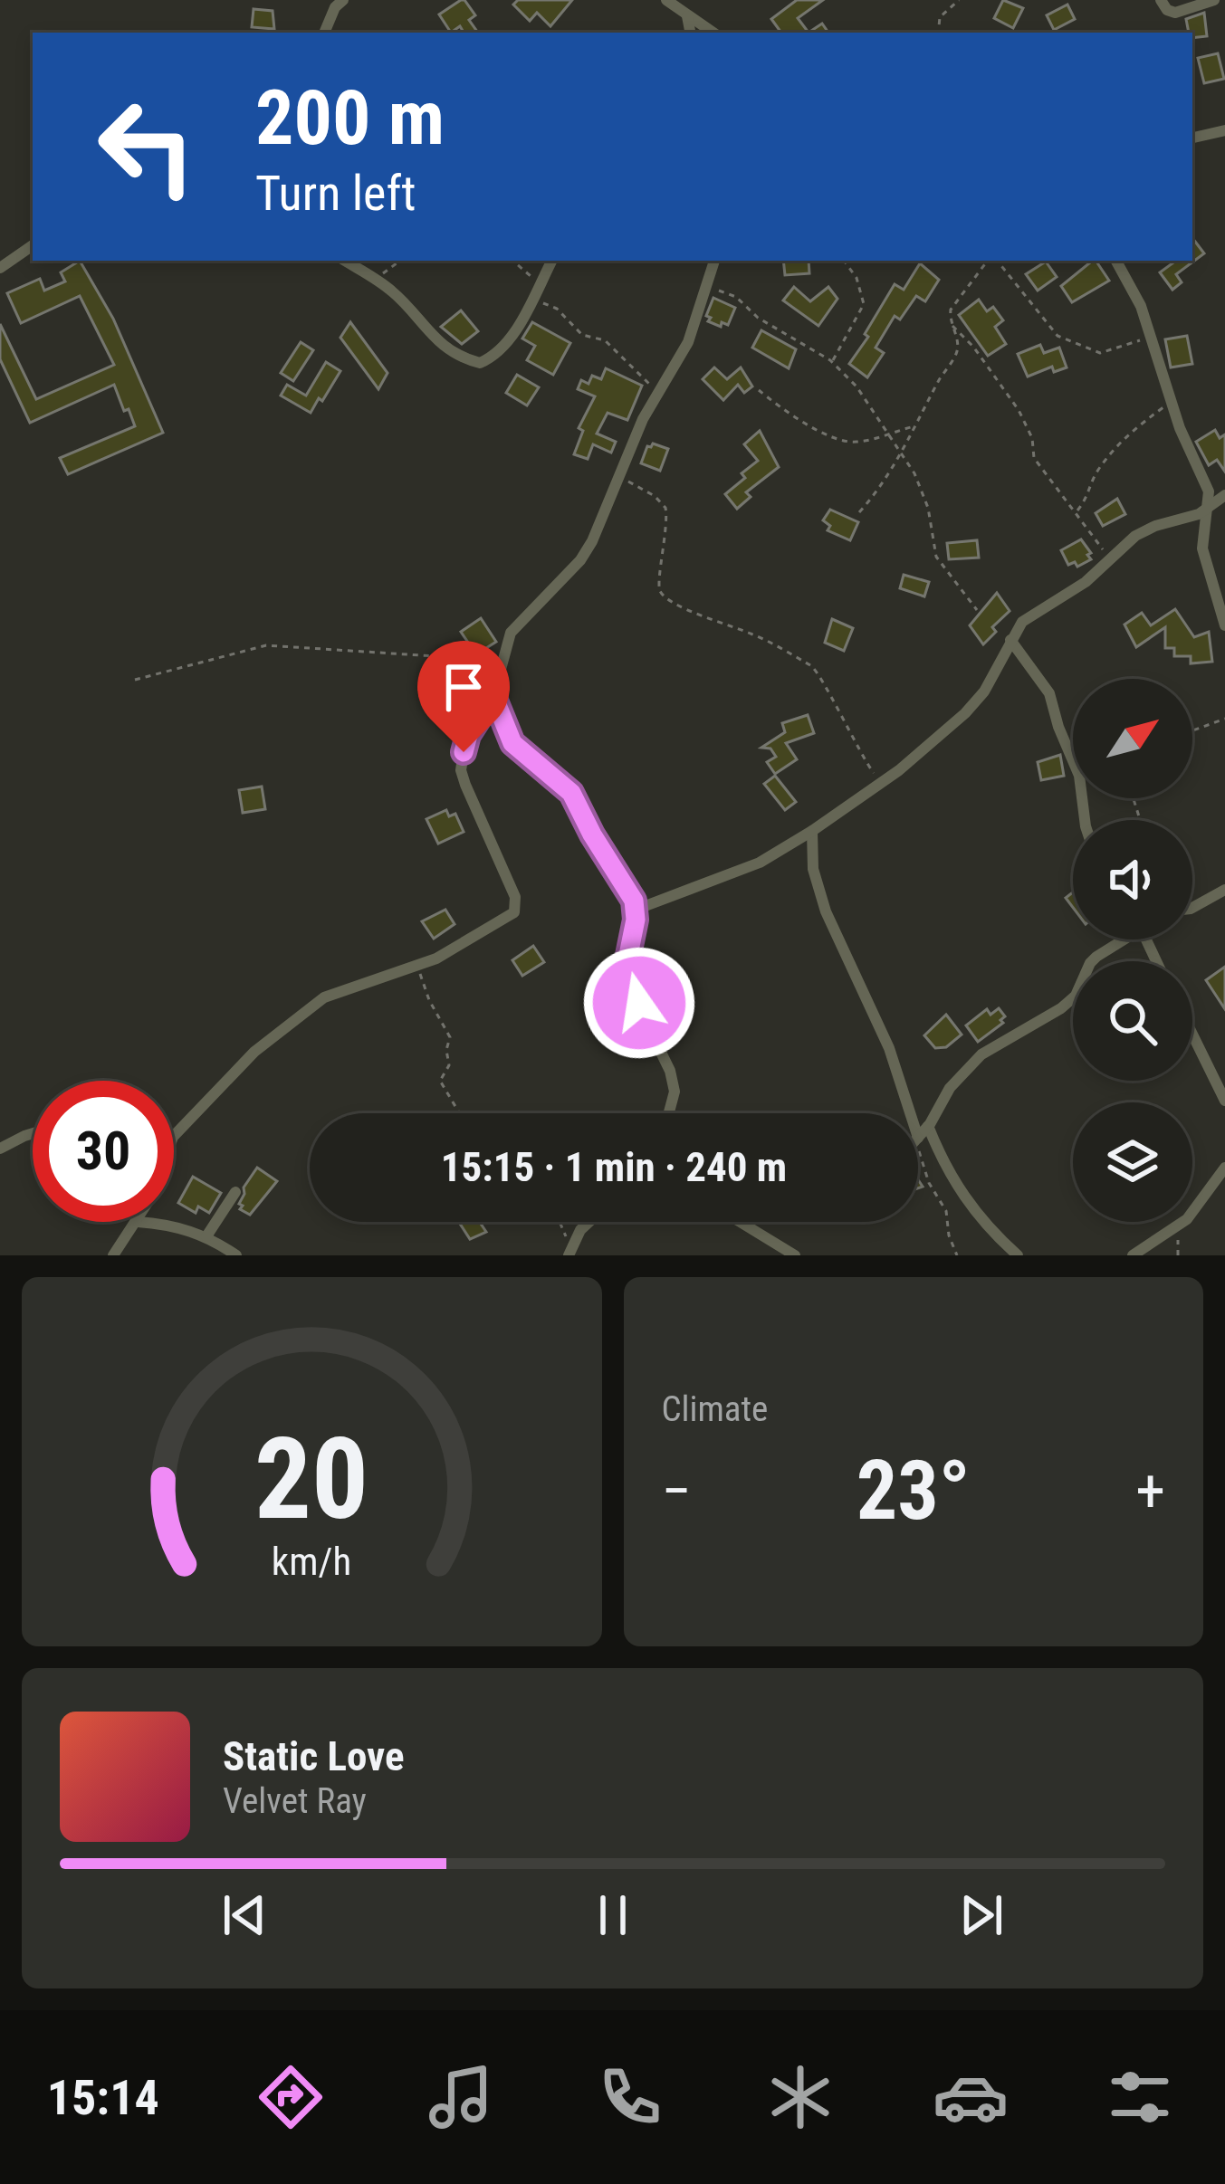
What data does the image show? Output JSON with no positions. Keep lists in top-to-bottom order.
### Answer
{
  "north": "top right",
  "page": {
    "turn": ["200 m", "Turn left"],
    "limit": "30",
    "trip": "15:15 · 1 min · 240 m",
    "tile": "Climate",
    "heat": ["−", "23°", "+"],
    "song": ["Static Love", "Velvet Ray"],
    "tabs": "15:14",
    "gauge": ["20", "km/h"]
  }
}
